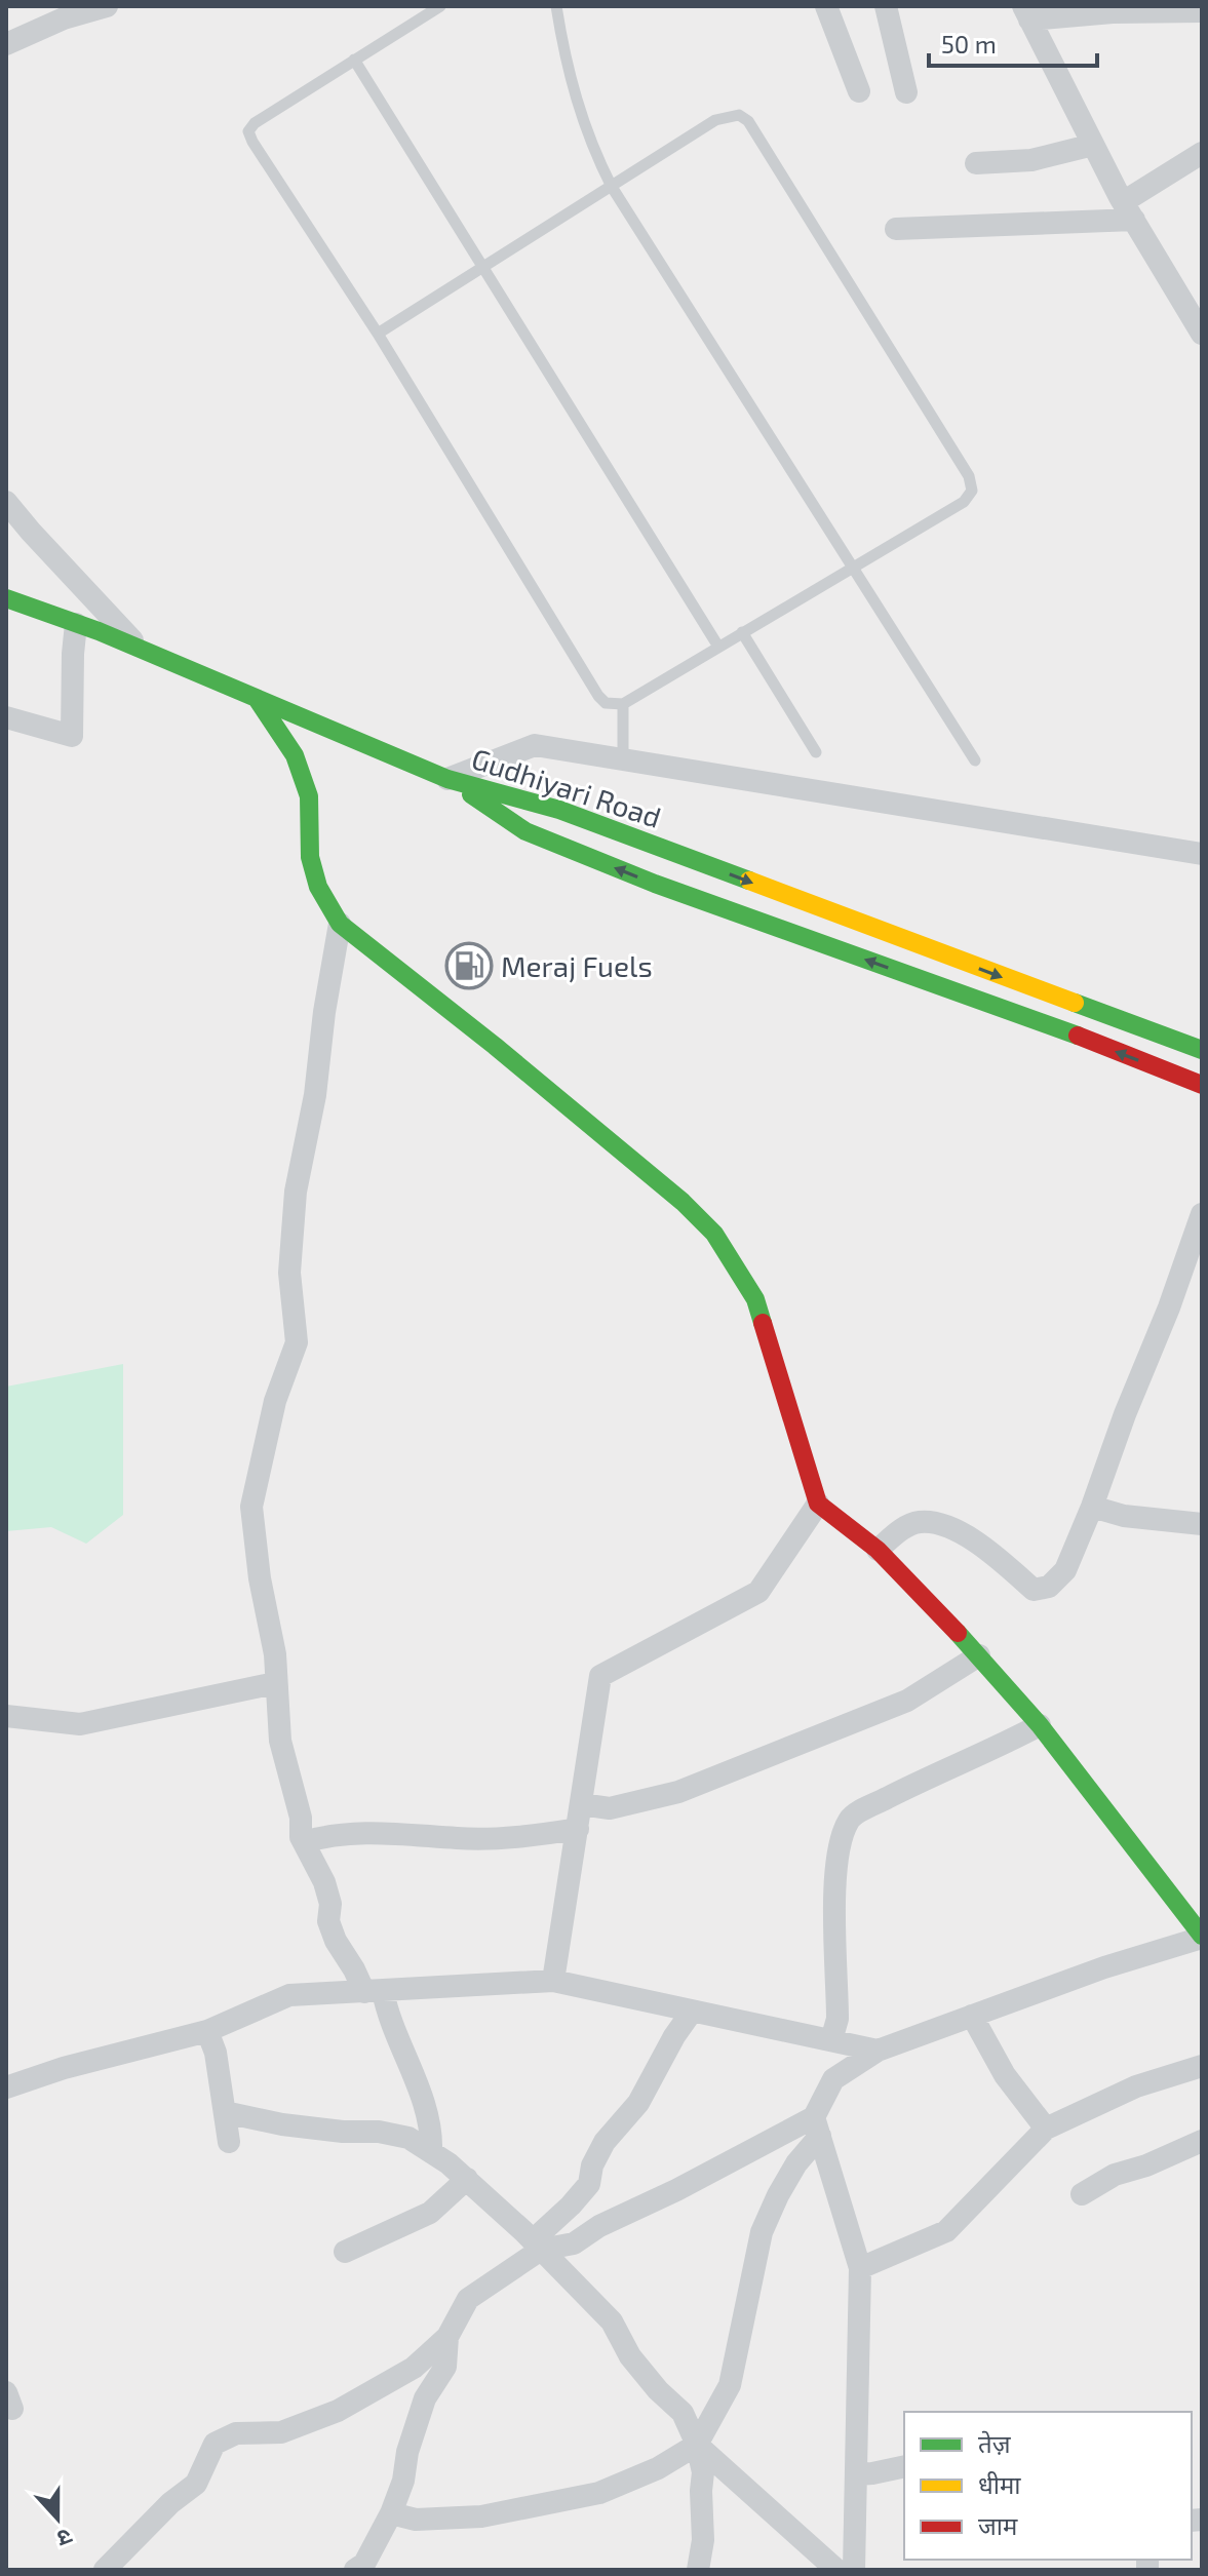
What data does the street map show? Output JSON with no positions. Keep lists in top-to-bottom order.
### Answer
{
  "streets": {
    "street": ["Gudhiyari Road"]
  },
  "places": {
    "fuel station": ["Meraj Fuels"]
  },
  "legend": ["तेज़", "धीमा", "जाम"],
  "scale_bar": "50 m",
  "north": "bottom"
}
